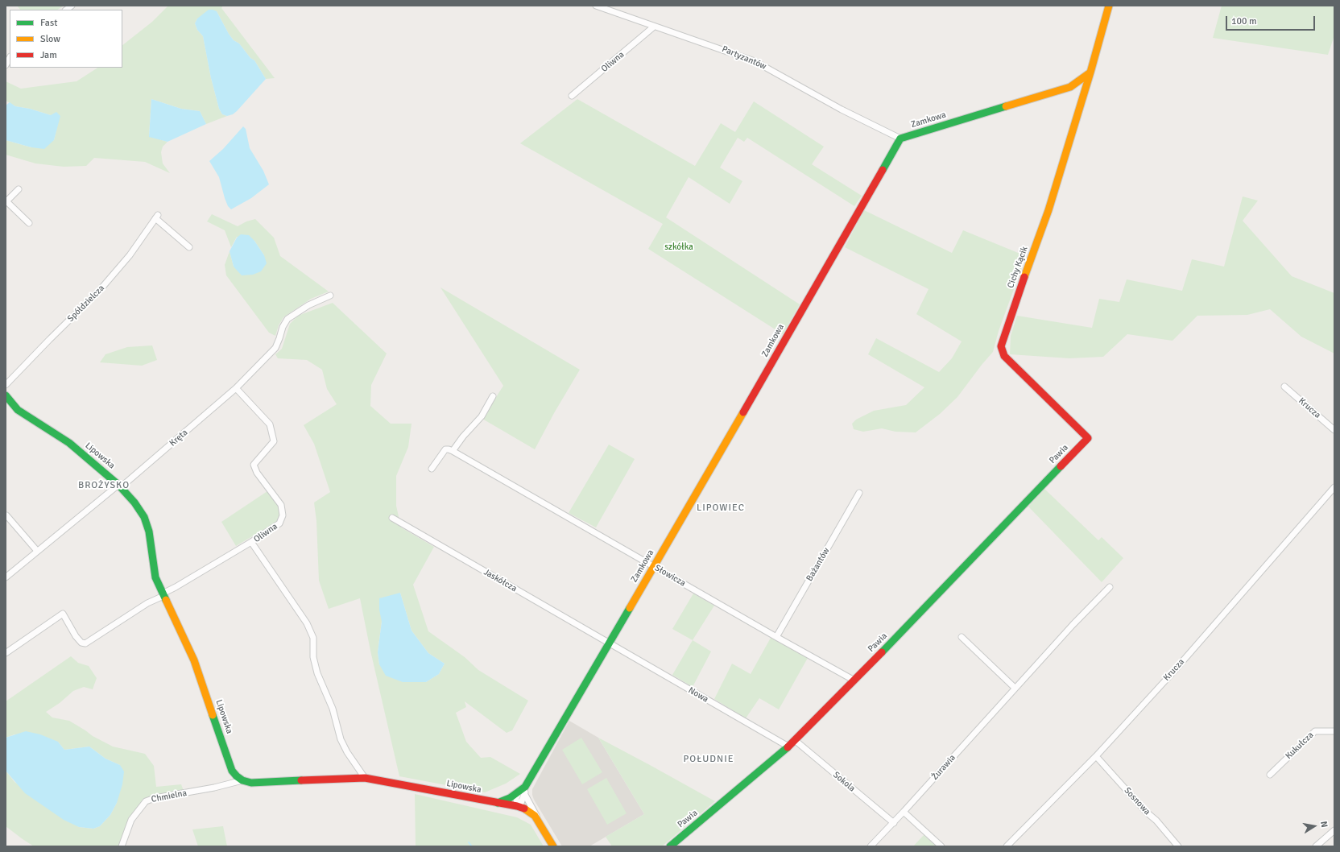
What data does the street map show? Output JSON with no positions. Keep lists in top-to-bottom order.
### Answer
{
  "streets": {
    "street": [
      "Partyzantów",
      "Oliwna",
      "Zamkowa",
      "Cichy Kącik",
      "Spółdzielcza",
      "Krucza",
      "Kręta",
      "Pawia",
      "Lipowska",
      "Bażantów",
      "Słowicza",
      "Jaskółcza",
      "Nowa",
      "Kukułcza",
      "Żurawia",
      "Sokola",
      "Chmielna",
      "Sosnowa"
    ]
  },
  "crossings": [
    ["Partyzantów", "Oliwna"],
    ["Partyzantów", "Zamkowa"],
    ["Oliwna", "Kręta"],
    ["Oliwna", "Lipowska"],
    ["Zamkowa", "Cichy Kącik"],
    ["Zamkowa", "Lipowska"],
    ["Zamkowa", "Słowicza"],
    ["Zamkowa", "Jaskółcza"],
    ["Zamkowa", "Nowa"],
    ["Cichy Kącik", "Pawia"],
    ["Krucza", "Sosnowa"],
    ["Kręta", "Lipowska"],
    ["Pawia", "Słowicza"],
    ["Pawia", "Nowa"],
    ["Pawia", "Sokola"],
    ["Lipowska", "Chmielna"],
    ["Bażantów", "Słowicza"],
    ["Jaskółcza", "Nowa"],
    ["Żurawia", "Sokola"]
  ],
  "districts": ["BROŻYSKO", "LIPOWIEC", "POŁUDNIE"],
  "parks": ["szkółka"],
  "legend": ["Fast", "Slow", "Jam"],
  "scale_bar": "100 m",
  "north": "right"
}
